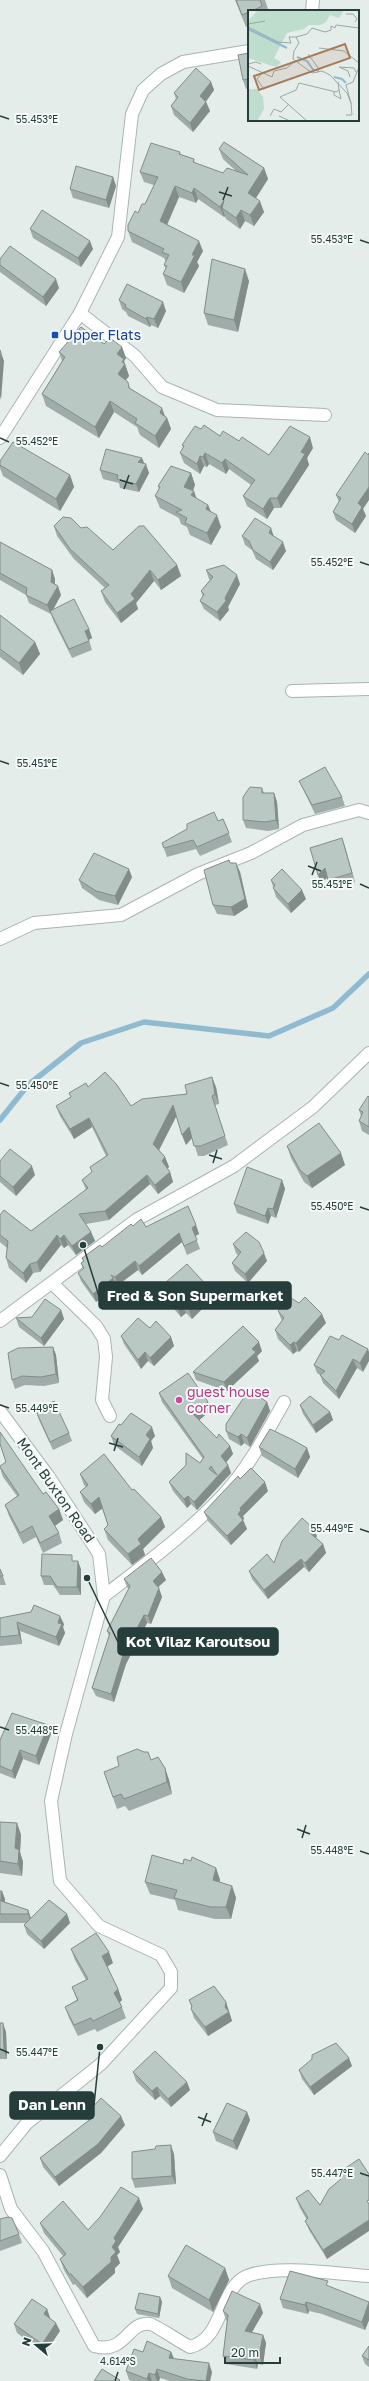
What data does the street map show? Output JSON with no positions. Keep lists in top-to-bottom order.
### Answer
{
  "streets": {
    "street": ["Mont Buxton Road"]
  },
  "places": {
    "transit": ["Upper Flats"],
    "other": [
      "Fred & Son Supermarket",
      "guest house corner",
      "Kot Vilaz Karoutsou",
      "Dan Lenn"
    ]
  },
  "scale_bar": "20 m",
  "north": "left",
  "coordinates": [
    "55.453°E",
    "55.452°E",
    "55.451°E",
    "55.450°E",
    "55.449°E",
    "55.448°E",
    "55.447°E",
    "4.614°S"
  ]
}
